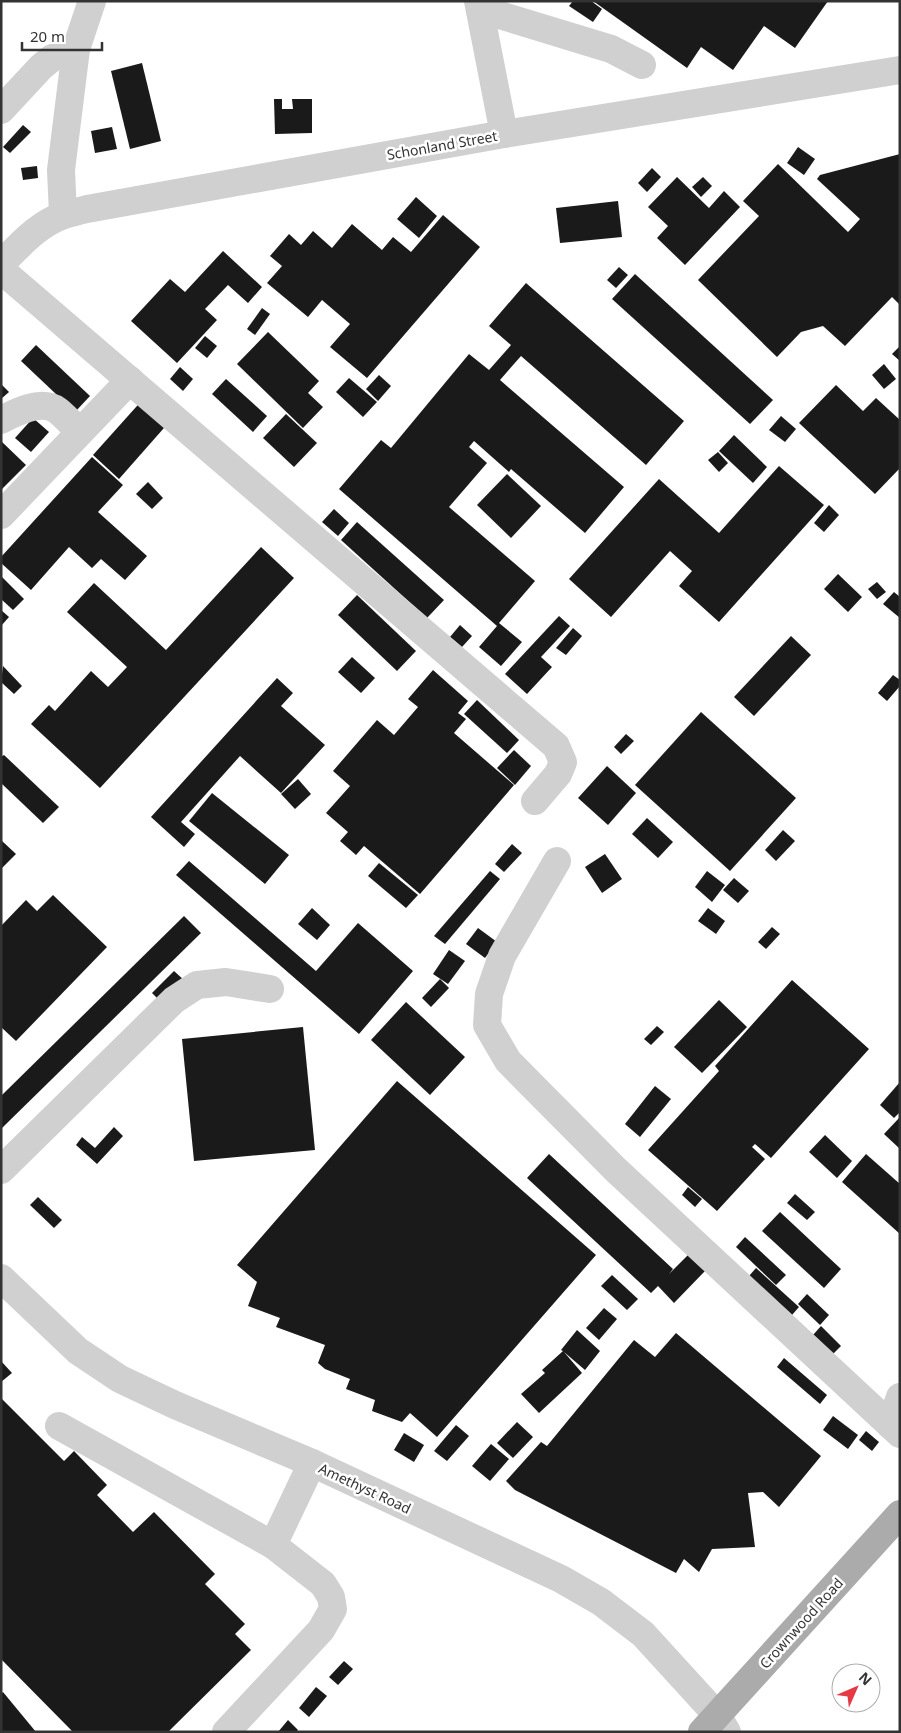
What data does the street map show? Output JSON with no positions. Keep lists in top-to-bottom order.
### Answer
{
  "streets": {
    "main road": ["Crownwood Road"],
    "street": ["Schonland Street", "Amethyst Road"]
  },
  "crossings": [
    ["Amethyst Road", "Crownwood Road"]
  ],
  "scale_bar": "20 m",
  "north": "top right"
}
